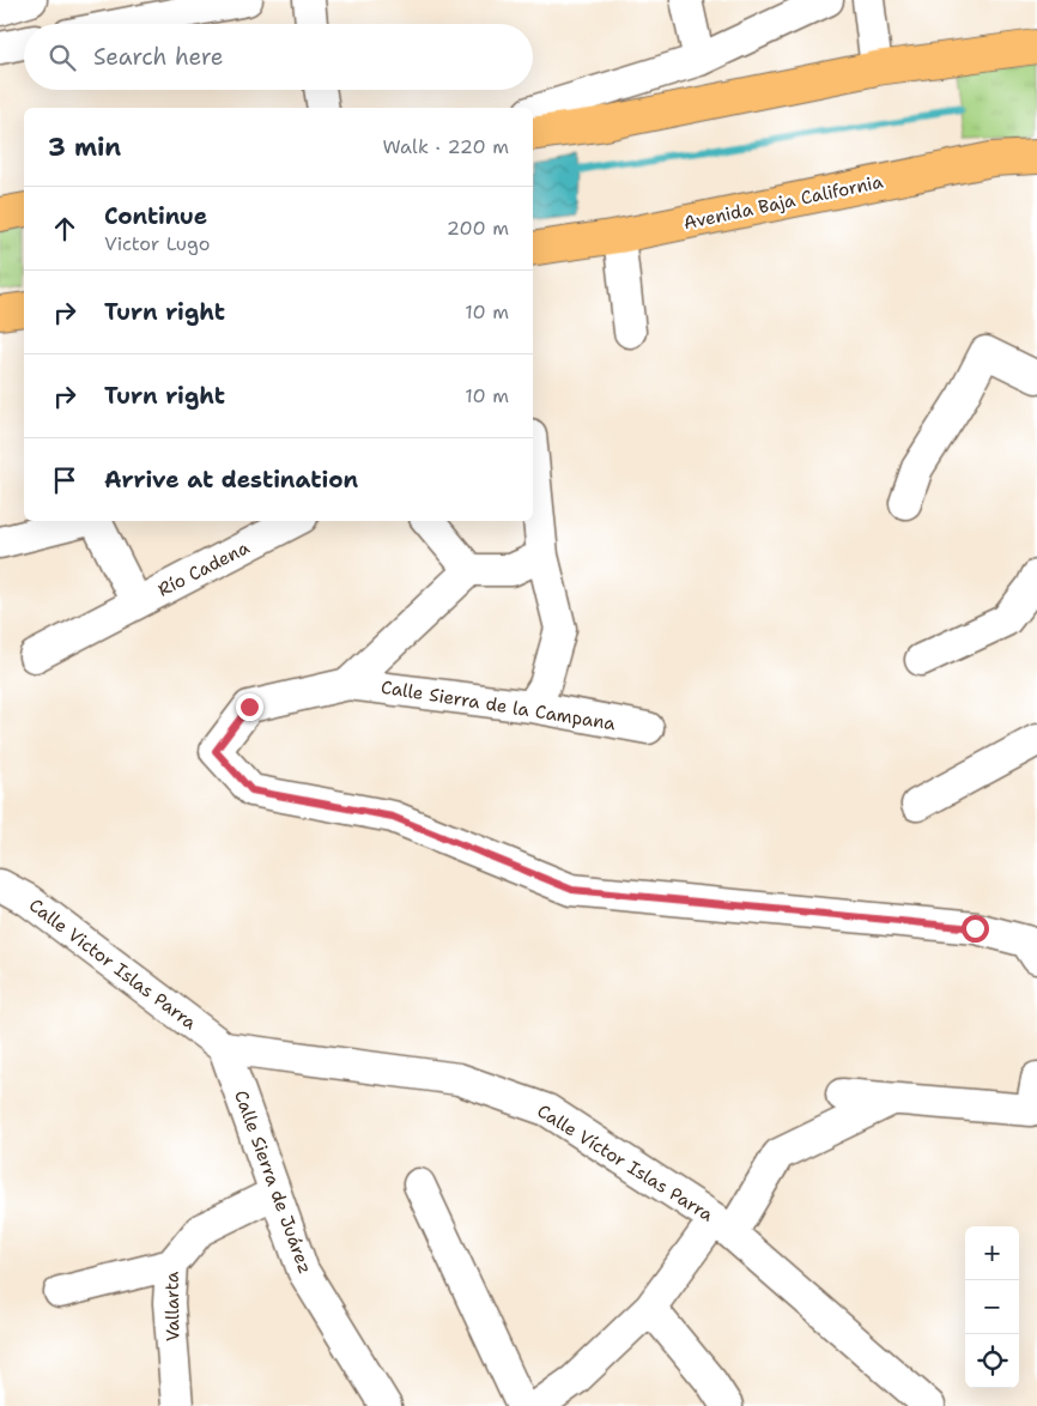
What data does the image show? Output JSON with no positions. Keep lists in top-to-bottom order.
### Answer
{
  "streets": {
    "main road": ["Avenida Baja California"],
    "street": [
      "Río Cadena",
      "Calle Sierra de la Campana",
      "Calle Victor Islas Parra",
      "Calle Víctor Islas Parra",
      "Calle Sierra de Juárez",
      "Vallarta"
    ]
  },
  "crossings": [
    ["Calle Victor Islas Parra", "Calle Víctor Islas Parra"],
    ["Calle Victor Islas Parra", "Calle Sierra de Juárez"],
    ["Calle Víctor Islas Parra", "Calle Sierra de Juárez"],
    ["Calle Sierra de Juárez", "Vallarta"]
  ],
  "page": {
    "search": "Search here",
    "heading": ["3 min", "Walk · 220 m"],
    "list": [
      ["Continue", "Victor Lugo", "200 m"],
      ["Turn right", "10 m"],
      ["Turn right", "10 m"],
      "Arrive at destination"
    ],
    "map_buttons": ["+", "−"]
  }
}
